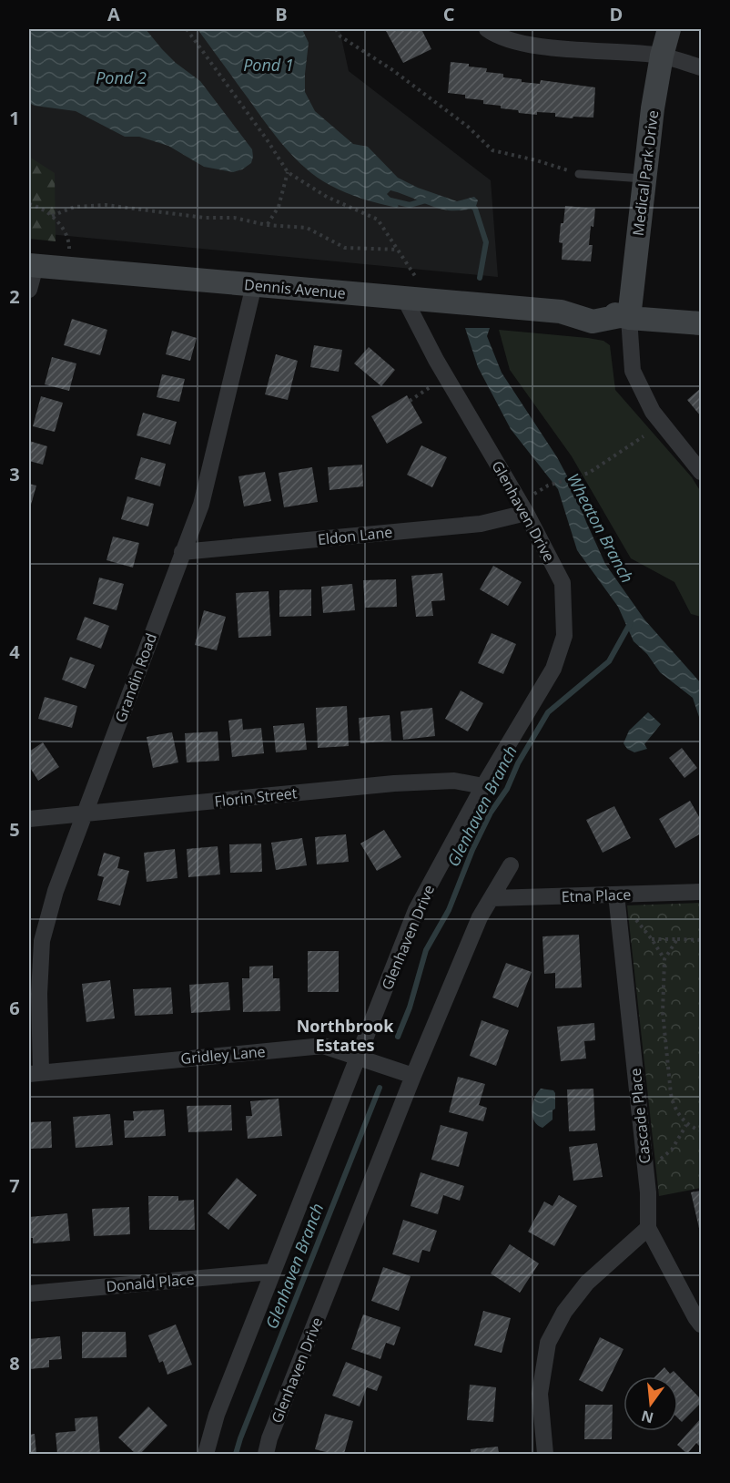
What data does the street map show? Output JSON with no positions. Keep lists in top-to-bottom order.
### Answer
{
  "streets": {
    "street": [
      "Medical Park Drive",
      "Dennis Avenue",
      "Glenhaven Drive",
      "Eldon Lane",
      "Grandin Road",
      "Florin Street",
      "Etna Place",
      "Gridley Lane",
      "Cascade Place",
      "Donald Place"
    ]
  },
  "crossings": [
    ["Medical Park Drive", "Dennis Avenue"],
    ["Dennis Avenue", "Glenhaven Drive"],
    ["Dennis Avenue", "Grandin Road"],
    ["Glenhaven Drive", "Eldon Lane"],
    ["Glenhaven Drive", "Florin Street"],
    ["Glenhaven Drive", "Etna Place"],
    ["Glenhaven Drive", "Gridley Lane"],
    ["Glenhaven Drive", "Donald Place"],
    ["Eldon Lane", "Grandin Road"],
    ["Grandin Road", "Florin Street"],
    ["Grandin Road", "Gridley Lane"],
    ["Etna Place", "Cascade Place"]
  ],
  "districts": ["Northbrook Estates"],
  "water": [
    "Pond 1",
    "Pond 2",
    "Wheaton Branch",
    "Glenhaven Branch"
  ],
  "north": "bottom",
  "grid": {
    "columns": [
      "A",
      "B",
      "C",
      "D"
    ],
    "rows": [
      "1",
      "2",
      "3",
      "4",
      "5",
      "6",
      "7",
      "8"
    ]
  }
}
